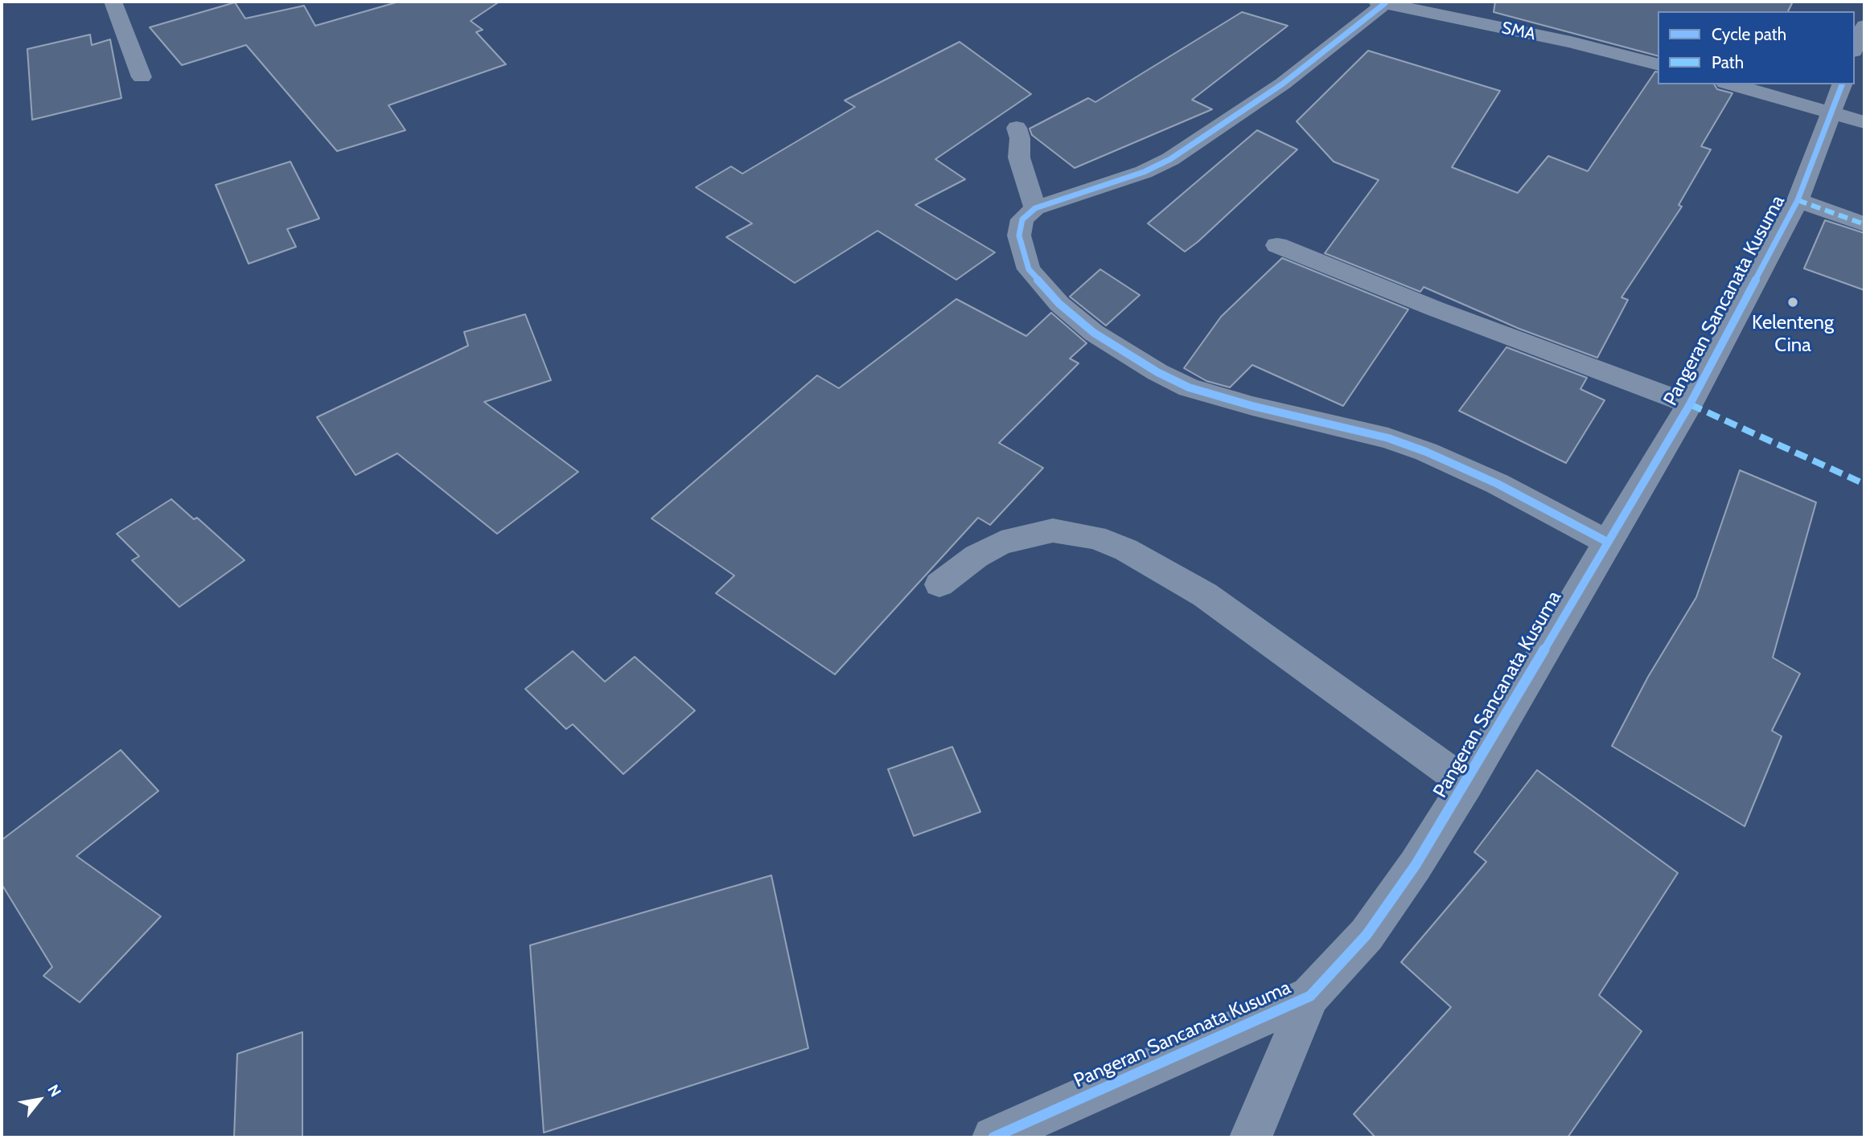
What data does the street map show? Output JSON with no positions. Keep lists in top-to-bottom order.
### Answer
{
  "streets": {
    "street": ["SMA", "Pangeran Sancanata Kusuma"]
  },
  "places": ["Kelenteng Cina"],
  "legend": ["Cycle path", "Path"],
  "north": "top right"
}
